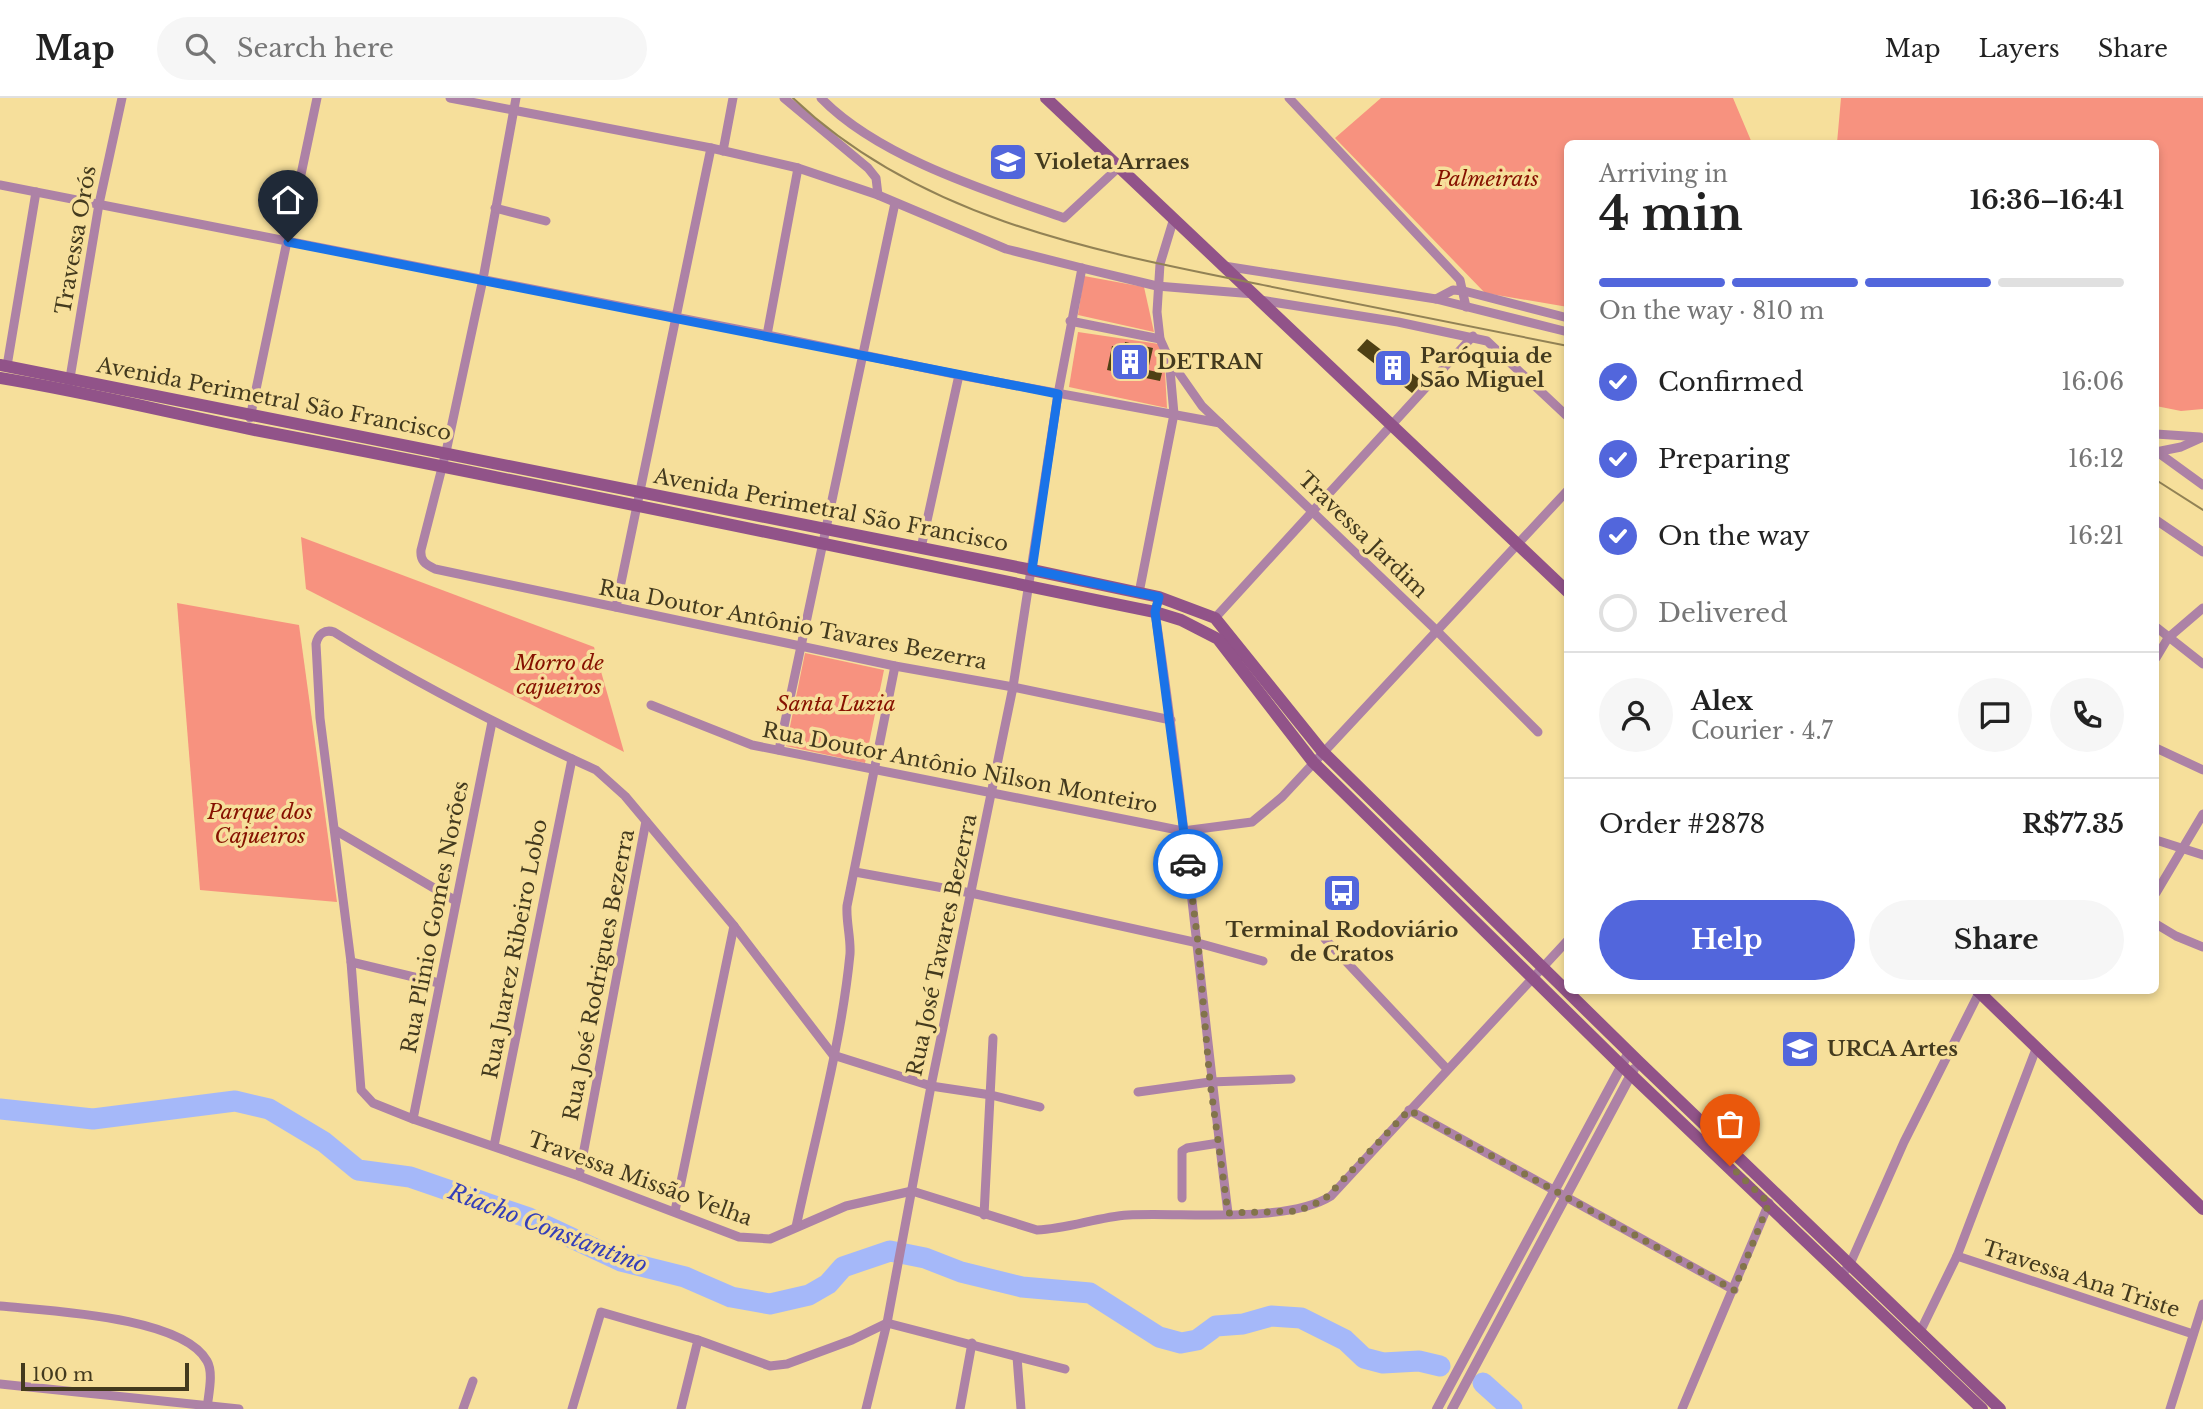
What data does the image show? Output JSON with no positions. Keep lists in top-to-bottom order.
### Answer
{
  "streets": {
    "main road": ["Avenida Perimetral São Francisco"],
    "street": [
      "Travessa Orós",
      "Travessa Jardim",
      "Rua Doutor Antônio Tavares Bezerra",
      "Rua Doutor Antônio Nilson Monteiro",
      "Rua Plinio Gomes Norões",
      "Rua José Tavares Bezerra",
      "Rua Juarez Ribeiro Lobo",
      "Rua José Rodrigues Bezerra",
      "Travessa Missão Velha",
      "Travessa Ana Triste"
    ]
  },
  "crossings": [
    ["Travessa Orós", "Avenida Perimetral São Francisco"],
    ["Avenida Perimetral São Francisco", "Travessa Jardim"],
    ["Avenida Perimetral São Francisco", "Rua Doutor Antônio Tavares Bezerra"],
    ["Avenida Perimetral São Francisco", "Rua Doutor Antônio Nilson Monteiro"],
    ["Avenida Perimetral São Francisco", "Rua José Tavares Bezerra"],
    ["Travessa Jardim", "Rua Doutor Antônio Nilson Monteiro"],
    ["Rua Doutor Antônio Tavares Bezerra", "Rua José Tavares Bezerra"],
    ["Rua Doutor Antônio Nilson Monteiro", "Rua José Tavares Bezerra"],
    ["Rua Plinio Gomes Norões", "Travessa Missão Velha"],
    ["Rua José Tavares Bezerra", "Travessa Missão Velha"],
    ["Rua Juarez Ribeiro Lobo", "Travessa Missão Velha"],
    ["Rua José Rodrigues Bezerra", "Travessa Missão Velha"]
  ],
  "water": ["Riacho Constantino"],
  "parks": [
    "Palmeirais",
    "Morro de cajueiros",
    "Santa Luzia",
    "Parque dos Cajueiros"
  ],
  "places": {
    "school or university": ["Violeta Arraes", "URCA Artes"],
    "building": ["DETRAN", "Paróquia de São Miguel"],
    "bus stop": ["Terminal Rodoviário de Cratos"]
  },
  "scale_bar": "100 m",
  "page": {
    "header": "Map",
    "search": "Search here",
    "nav": ["Map", "Layers", "Share"],
    "heading": ["4 min", "Arriving in", "16:36–16:41"],
    "panel": [
      "Alex",
      "Courier · 4.7",
      "Order #2878",
      "R$77.35"
    ],
    "bar": "On the way · 810 m",
    "list": [
      ["Confirmed", "16:06"],
      ["Preparing", "16:12"],
      ["On the way", "16:21"],
      "Delivered"
    ],
    "buttons": ["Help", "Share"],
    "scale": "100 m"
  }
}
